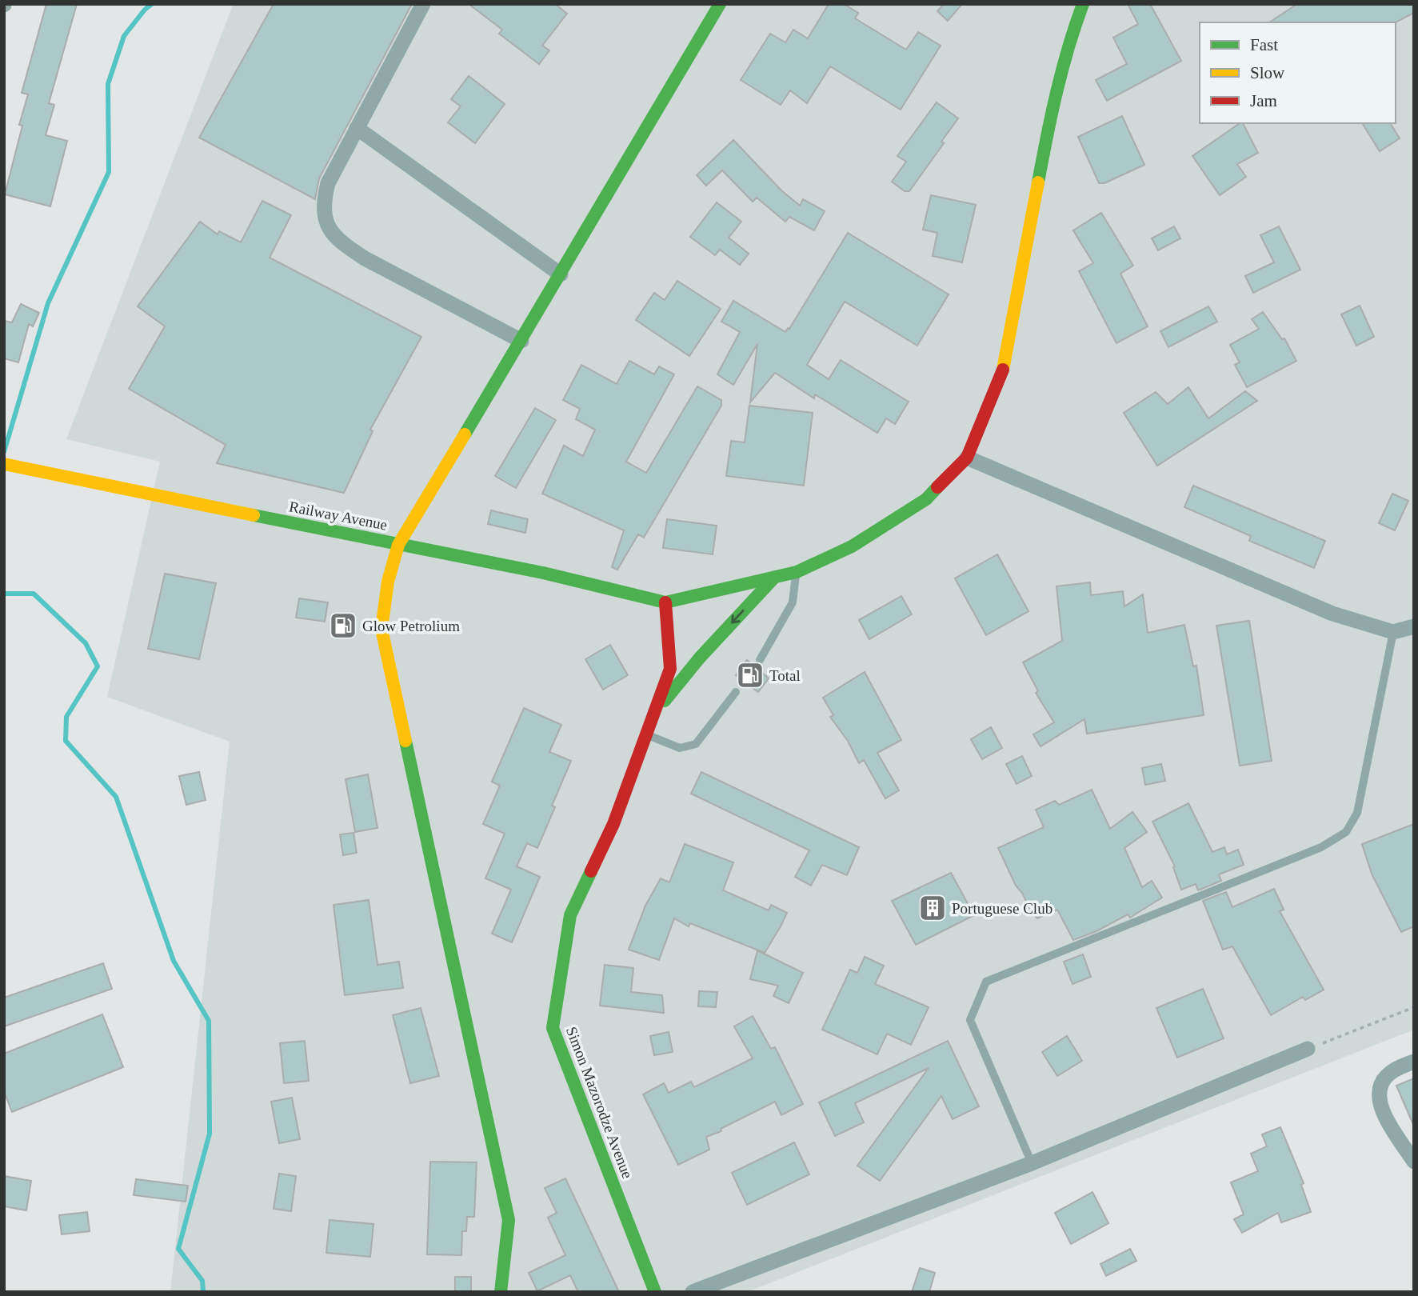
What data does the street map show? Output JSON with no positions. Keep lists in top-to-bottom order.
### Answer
{
  "streets": {
    "street": ["Railway Avenue", "Simon Mazorodze Avenue"]
  },
  "crossings": [
    ["Railway Avenue", "Simon Mazorodze Avenue"]
  ],
  "places": {
    "fuel station": ["Glow Petrolium", "Total"],
    "building": ["Portuguese Club"]
  },
  "legend": ["Fast", "Slow", "Jam"]
}
